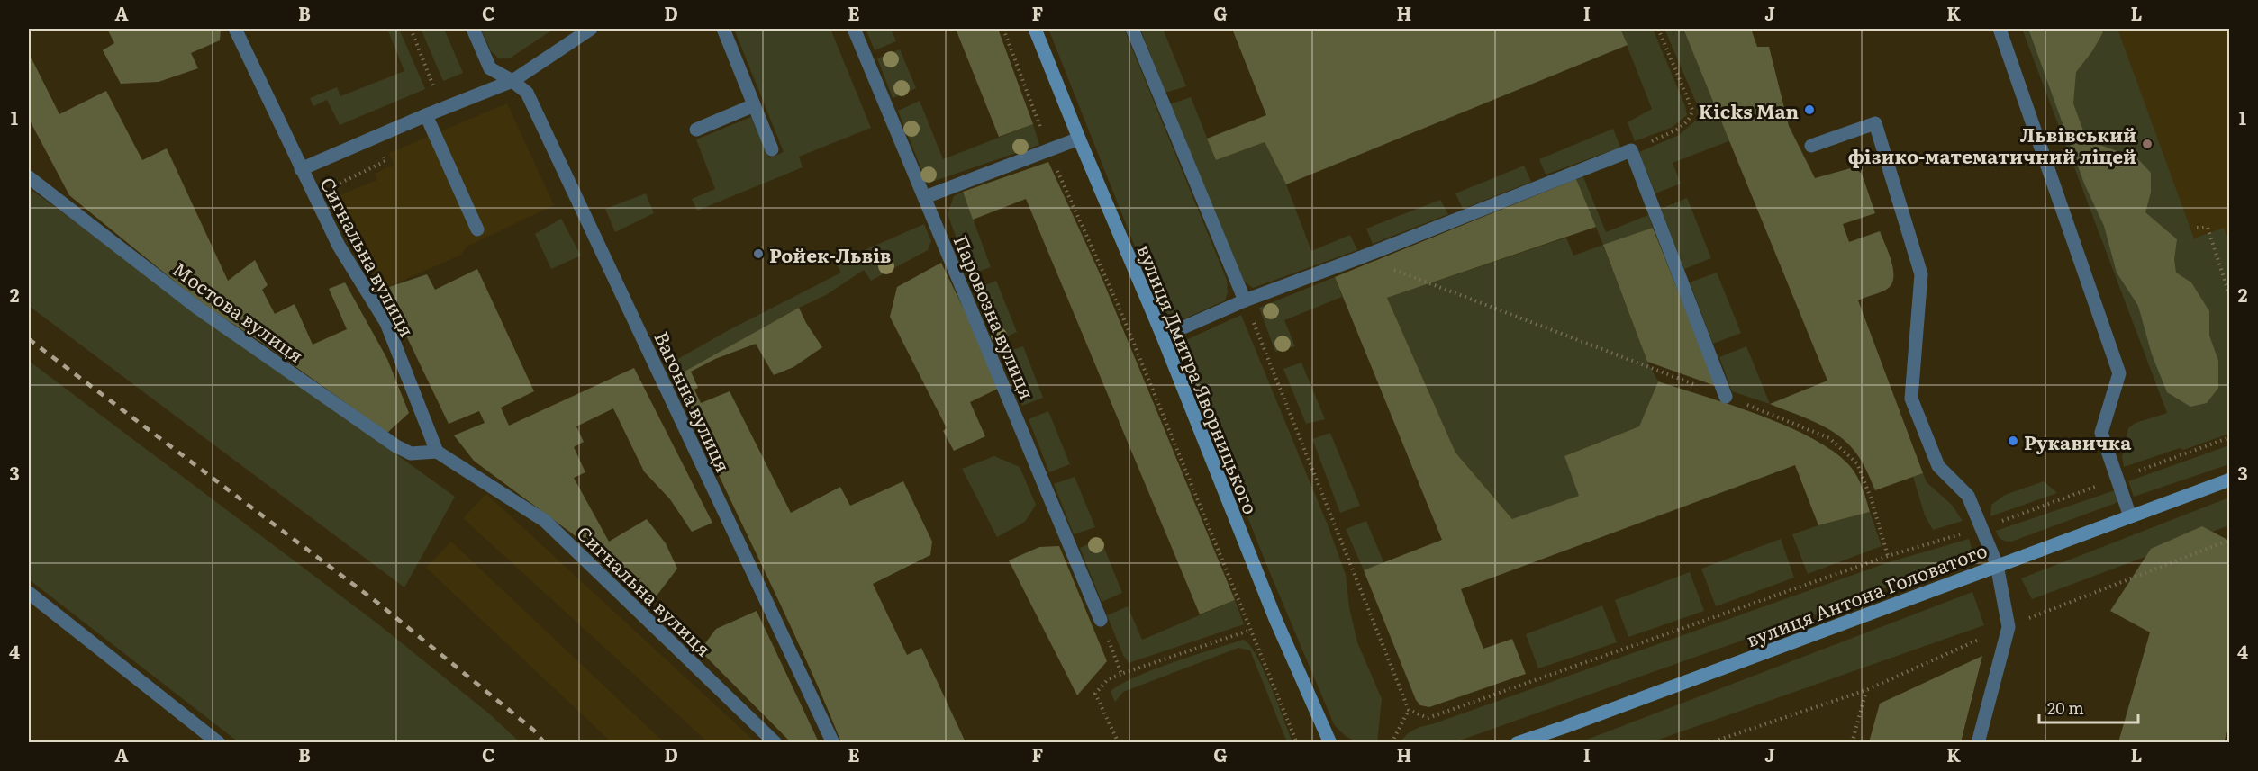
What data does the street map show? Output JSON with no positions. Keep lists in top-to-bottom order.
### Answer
{
  "streets": {
    "street": [
      "Сигнальна вулиця",
      "Мостова вулиця",
      "Паровозна вулиця",
      "вулиця Дмитра Яворницького",
      "Вагонна вулиця",
      "вулиця Антона Головатого"
    ]
  },
  "crossings": [
    ["Сигнальна вулиця", "Мостова вулиця"]
  ],
  "places": [
    "Kicks Man",
    "Львівський фізико-математичний ліцей",
    "Ройек-Львів",
    "Рукавичка"
  ],
  "scale_bar": "20 m",
  "grid": {
    "columns": [
      "A",
      "B",
      "C",
      "D",
      "E",
      "F",
      "G",
      "H",
      "I",
      "J",
      "K",
      "L"
    ],
    "rows": [
      "1",
      "2",
      "3",
      "4"
    ]
  }
}
